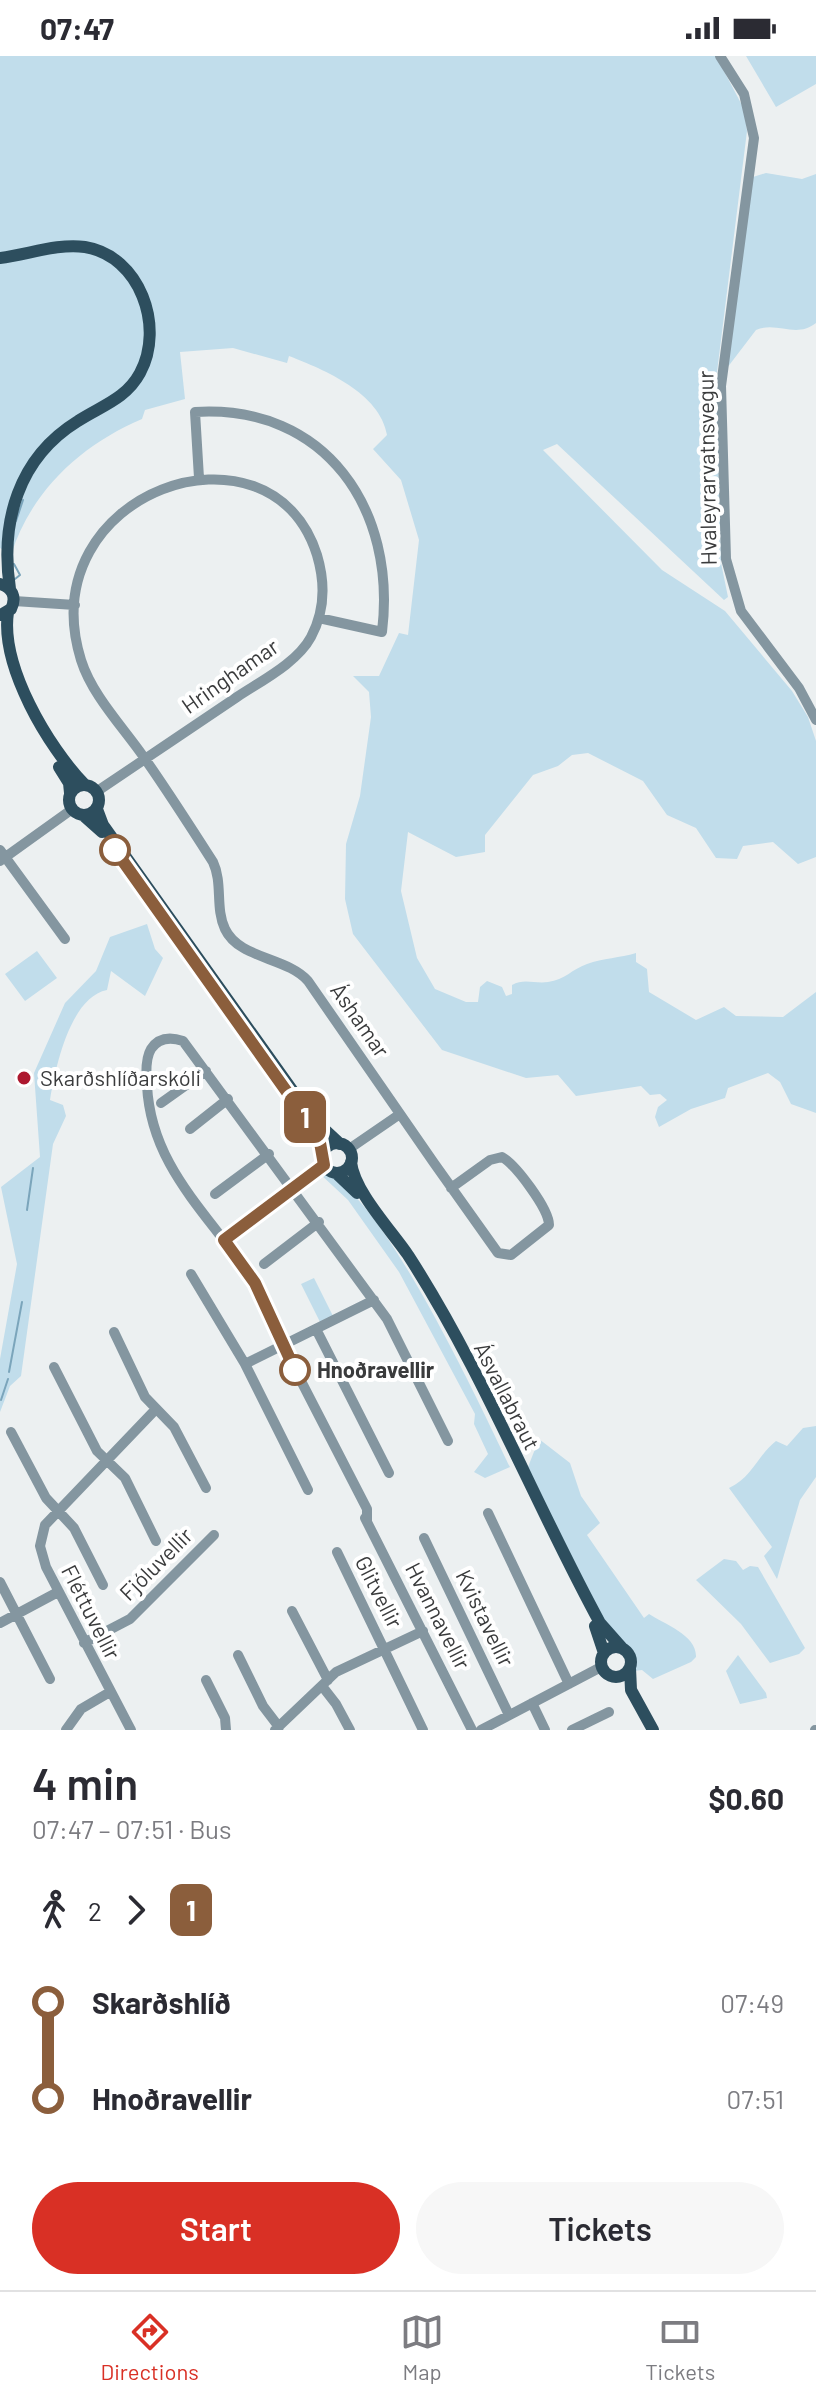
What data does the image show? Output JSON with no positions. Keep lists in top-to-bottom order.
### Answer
{
  "streets": {
    "main road": ["Ásvallabraut"],
    "street": [
      "Hvaleyrarvatnsvegur",
      "Hringhamar",
      "Áshamar",
      "Fjóluvellir",
      "Glitvellir",
      "Fléttuvellir",
      "Hvannavellir",
      "Kvistavellir"
    ]
  },
  "crossings": [
    ["Hringhamar", "Áshamar"],
    ["Fjóluvellir", "Fléttuvellir"],
    ["Glitvellir", "Hvannavellir"]
  ],
  "places": ["Skarðshlíðarskóli", "Hnoðravellir"],
  "lines": ["bus line 1"],
  "page": {
    "status": "07:47",
    "on_map": "1",
    "heading": ["4 min", "07:47 – 07:51 · Bus", "$0.60"],
    "legs": ["2", "1"],
    "list": [
      {
        "name": "Skarðshlíð",
        "value": "07:49"
      },
      {
        "name": "Hnoðravellir",
        "value": "07:51"
      }
    ],
    "buttons": ["Start", "Tickets"],
    "tabs": ["Directions", "Map", "Tickets"]
  }
}
